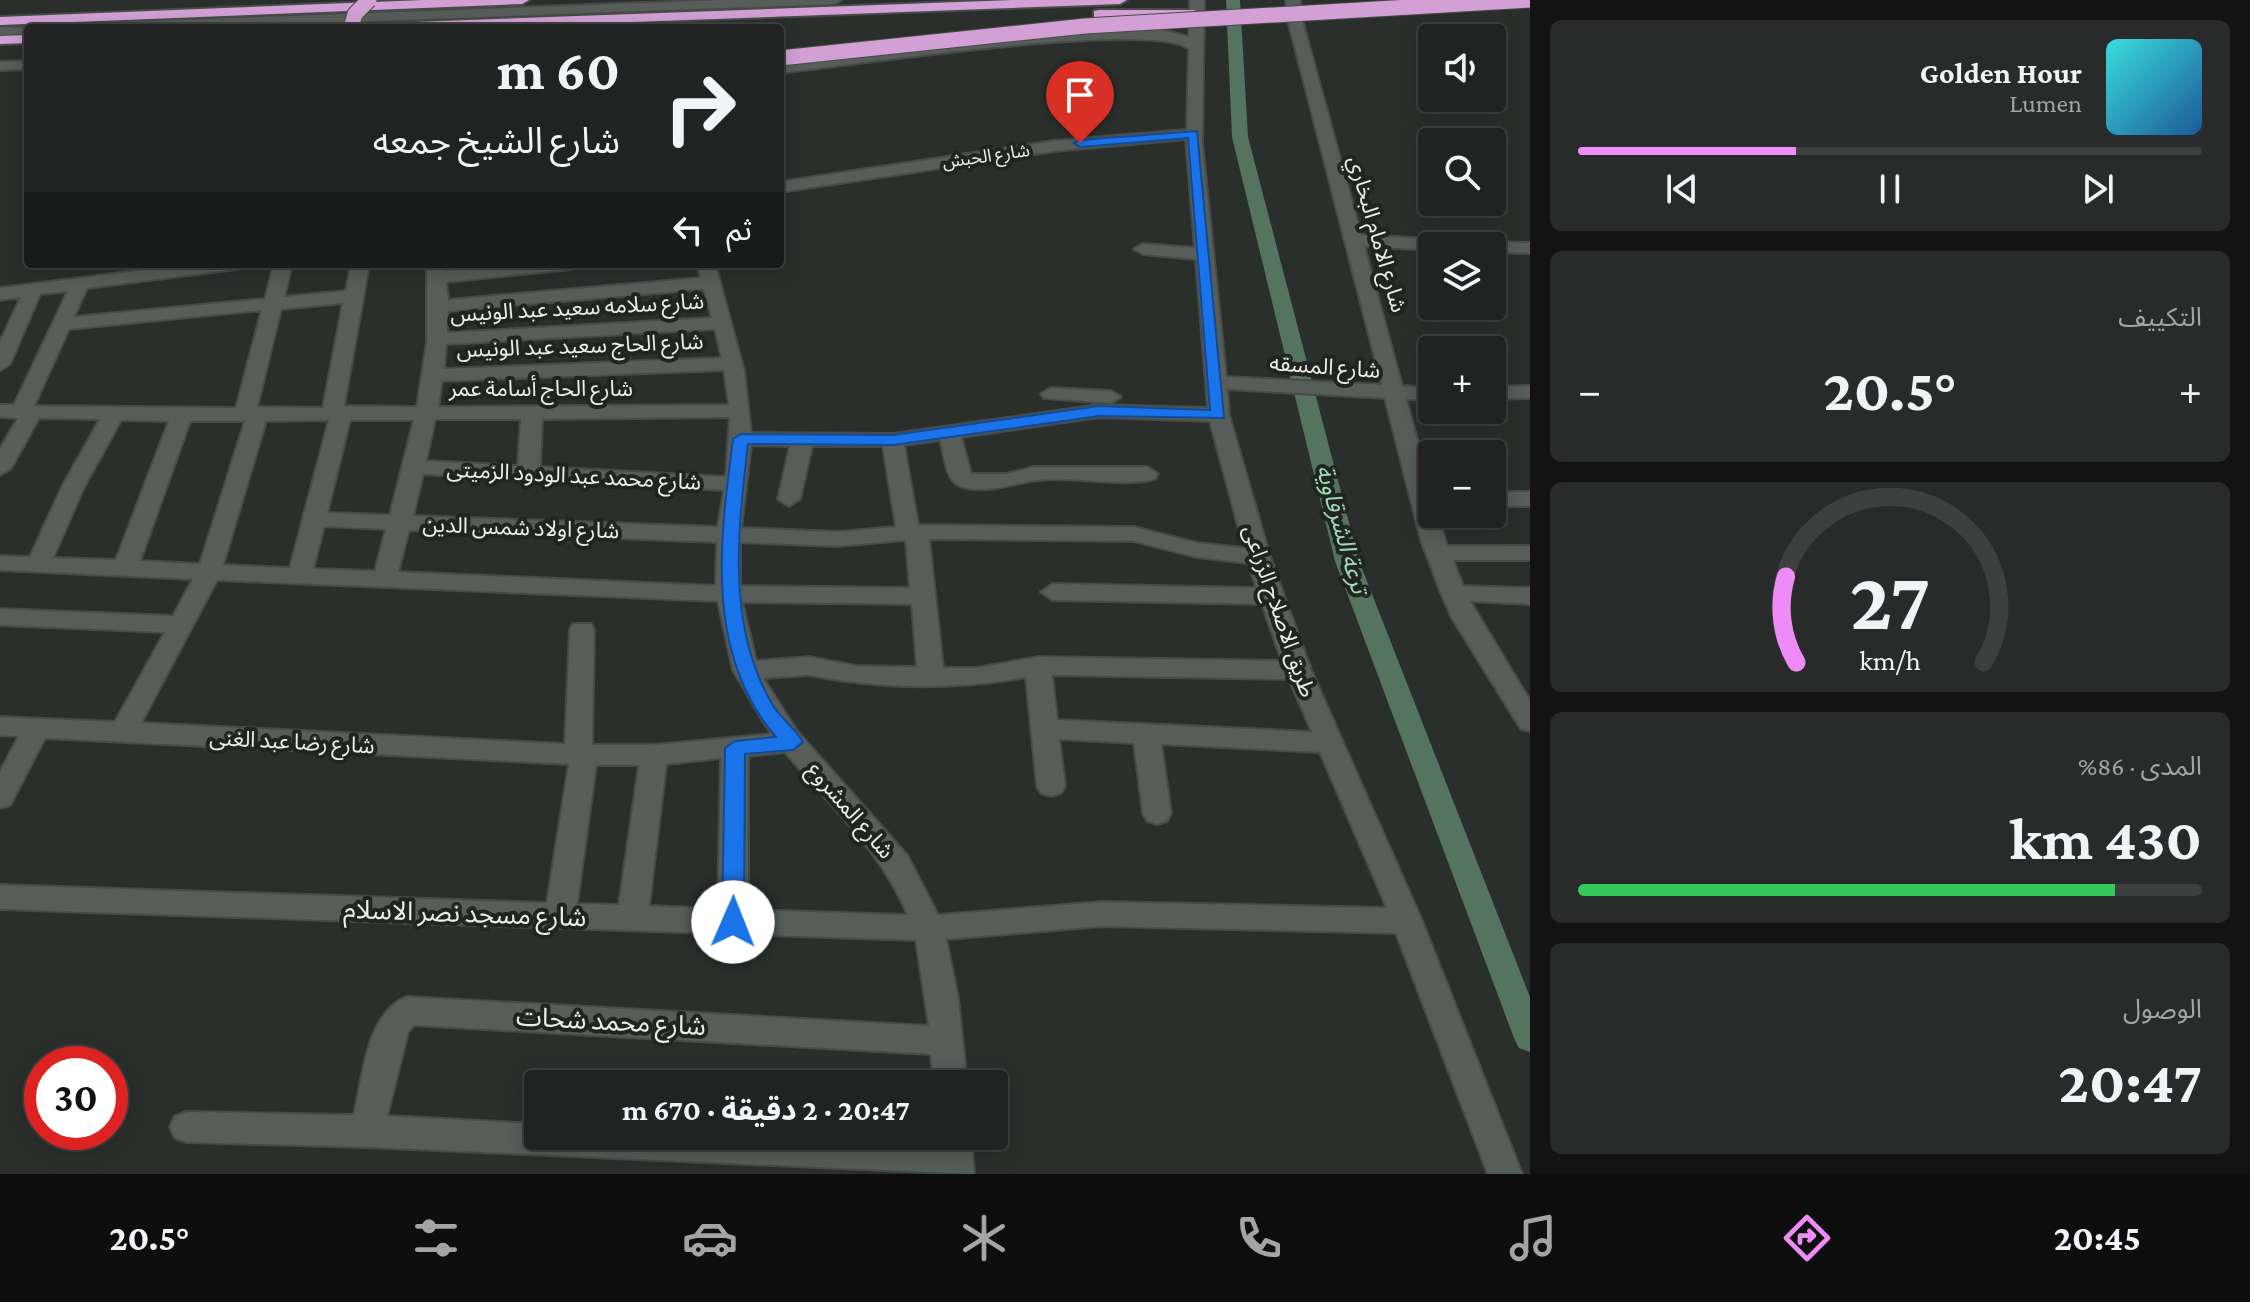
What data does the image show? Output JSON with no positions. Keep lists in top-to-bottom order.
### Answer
{
  "streets": {
    "street": [
      "شارع الحبش",
      "شارع الامام البخاري",
      "شارع سلامه سعيد عبد الونيس",
      "شارع الحاج سعيد عبد الونيس",
      "شارع المسقه",
      "شارع الحاج أسامة عمر",
      "شارع محمد عبد الودود الزميتى",
      "شارع اولاد شمس الدين",
      "طريق الاصلاح الزراعى",
      "شارع رضا عبد الغنى",
      "شارع المشروع",
      "شارع مسجد نصر الاسلام",
      "شارع محمد شحات"
    ]
  },
  "crossings": [
    ["شارع الحبش", "طريق الاصلاح الزراعى"],
    ["شارع الامام البخاري", "شارع المسقه"],
    ["شارع سلامه سعيد عبد الونيس", "شارع المشروع"],
    ["شارع الحاج سعيد عبد الونيس", "شارع المشروع"],
    ["شارع المسقه", "طريق الاصلاح الزراعى"],
    ["شارع الحاج أسامة عمر", "شارع المشروع"],
    ["شارع محمد عبد الودود الزميتى", "شارع المشروع"],
    ["شارع اولاد شمس الدين", "طريق الاصلاح الزراعى"],
    ["شارع اولاد شمس الدين", "شارع المشروع"],
    ["طريق الاصلاح الزراعى", "شارع مسجد نصر الاسلام"],
    ["شارع رضا عبد الغنى", "شارع المشروع"],
    ["شارع المشروع", "شارع مسجد نصر الاسلام"],
    ["شارع المشروع", "شارع محمد شحات"]
  ],
  "water": ["ترعة الشرقاوية"],
  "page": {
    "map_buttons": ["+", "−"],
    "turn": ["60 m", "شارع الشيخ جمعه"],
    "song": ["Golden Hour", "Lumen"],
    "then": "ثم",
    "tile": [
      "التكييف",
      ["المدى · 86%", "430 km"],
      ["الوصول", "20:47"]
    ],
    "heat": ["−", "20.5°", "+"],
    "limit": "30",
    "trip": "20:47 · 2 دقيقة · 670 m",
    "tabs": ["20:45", "20.5°"],
    "gauge": ["27", "km/h"]
  }
}
